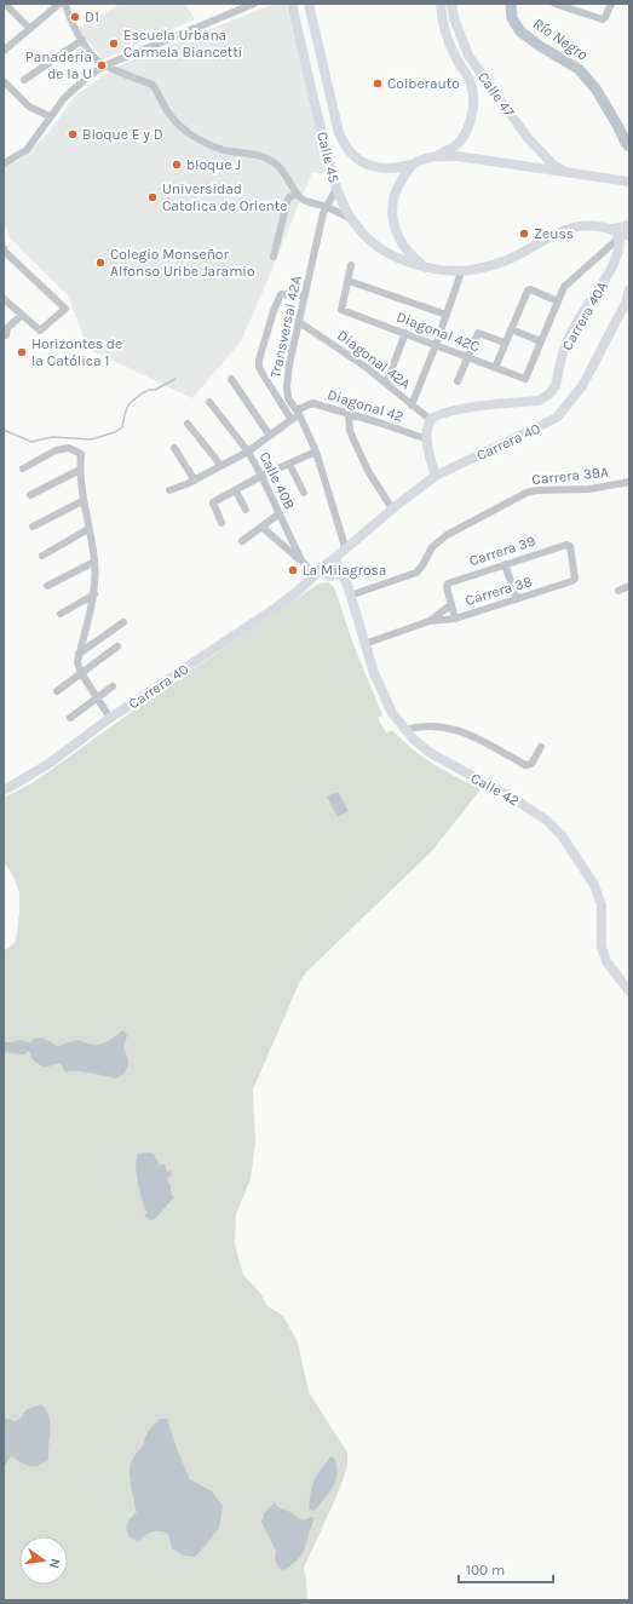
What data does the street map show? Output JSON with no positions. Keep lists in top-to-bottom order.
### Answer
{
  "streets": {
    "main road": [
      "Calle 47",
      "Calle 45",
      "Carrera 40A",
      "Carrera 40",
      "Calle 42"
    ],
    "street": [
      "Transversal 42A",
      "Diagonal 42C",
      "Diagonal 42A",
      "Diagonal 42",
      "Carrera 39A",
      "Calle 40B",
      "Carrera 39",
      "Carrera 38"
    ]
  },
  "crossings": [
    ["Calle 47", "Calle 45"],
    ["Calle 45", "Carrera 40A"],
    ["Calle 45", "Transversal 42A"],
    ["Carrera 40A", "Diagonal 42A"],
    ["Transversal 42A", "Diagonal 42A"],
    ["Transversal 42A", "Diagonal 42"],
    ["Transversal 42A", "Carrera 40"],
    ["Diagonal 42", "Calle 40B"],
    ["Carrera 40", "Calle 40B"],
    ["Carrera 39A", "Calle 42"],
    ["Carrera 39", "Carrera 38"],
    ["Carrera 38", "Calle 42"]
  ],
  "water": ["Río Negro"],
  "places": [
    "D1",
    "Escuela Urbana Carmela Biancetti",
    "Panadería de la U",
    "Colberauto",
    "Bloque E y D",
    "bloque J",
    "Universidad Catolica de Oriente",
    "Zeuss",
    "Colegio Monseñor Alfonso Uribe Jaramio",
    "Horizontes de la Católica 1",
    "La Milagrosa"
  ],
  "scale_bar": "100 m",
  "north": "right"
}
